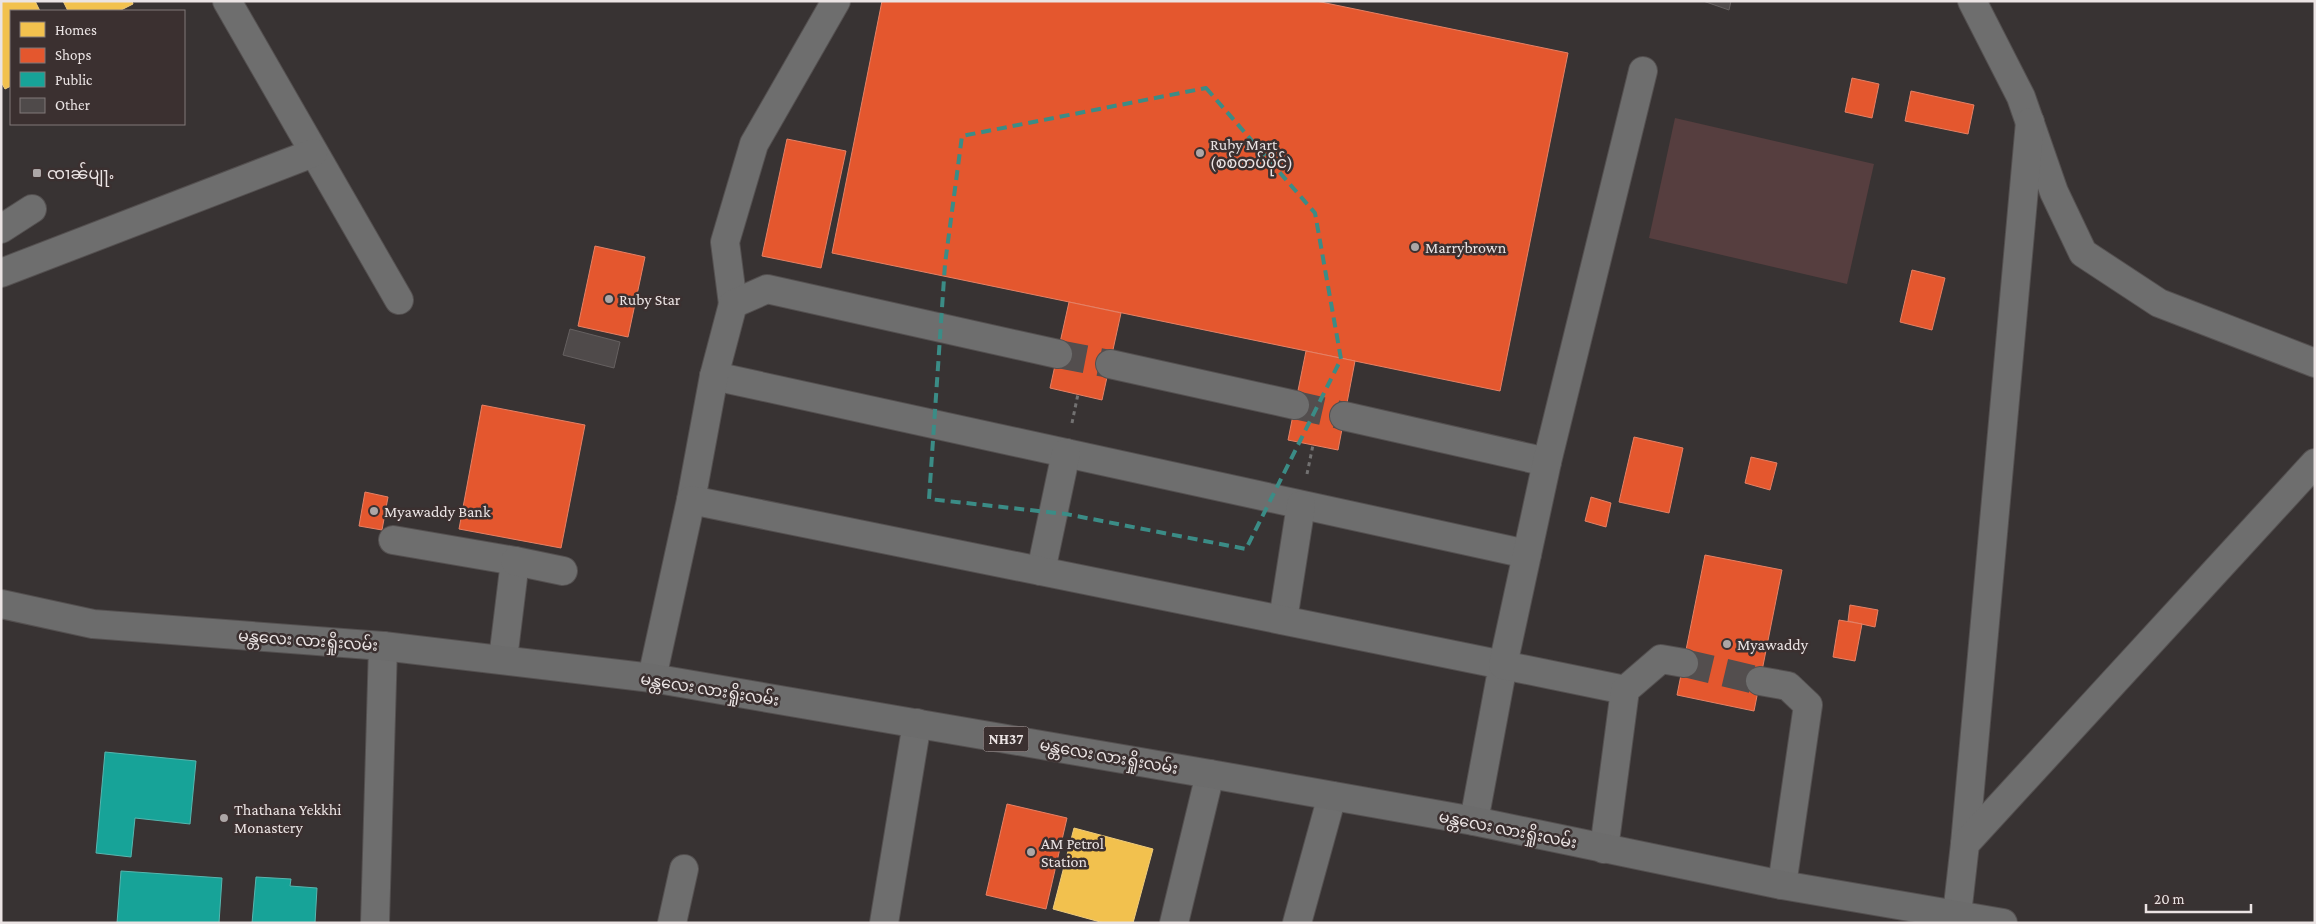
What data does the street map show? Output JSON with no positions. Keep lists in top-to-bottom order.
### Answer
{
  "streets": {
    "highway": ["မန္တလေး လားရှိုးလမ်း", "NH37"]
  },
  "places": {
    "other": [
      "Ruby Mart (စစ်တပ်ပိုင်)",
      "Marrybrown",
      "Ruby Star",
      "Myawaddy Bank",
      "Myawaddy",
      "Thathana Yekkhi Monastery",
      "AM Petrol Station"
    ],
    "transit": ["ၸၢၼ်ပျႃႉ"]
  },
  "legend": [
    "Homes",
    "Shops",
    "Public",
    "Other"
  ],
  "scale_bar": "20 m"
}
